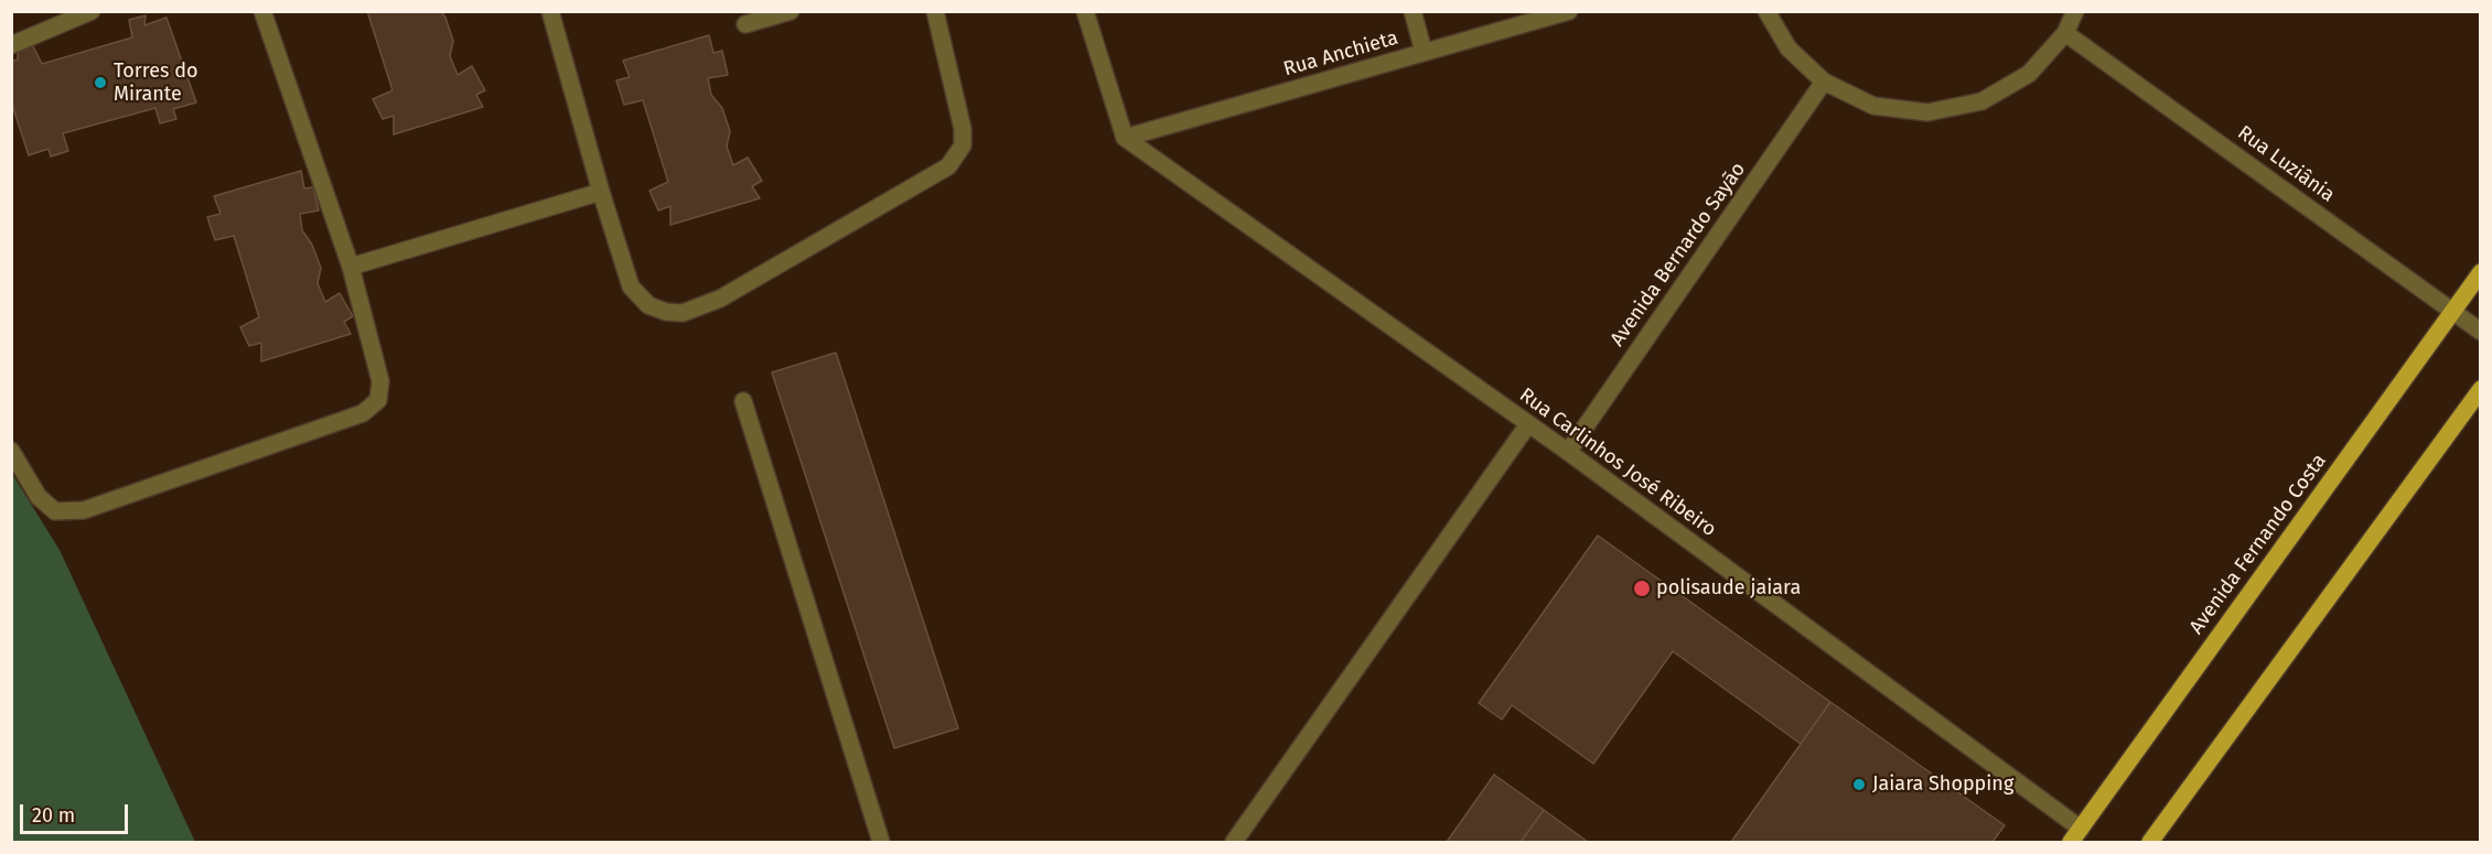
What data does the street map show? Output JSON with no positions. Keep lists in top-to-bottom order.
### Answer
{
  "streets": {
    "main road": ["Avenida Fernando Costa"],
    "street": [
      "Rua Anchieta",
      "Rua Luziânia",
      "Avenida Bernardo Sayão",
      "Rua Carlinhos José Ribeiro"
    ]
  },
  "crossings": [
    ["Rua Anchieta", "Rua Carlinhos José Ribeiro"],
    ["Rua Luziânia", "Avenida Fernando Costa"],
    ["Avenida Bernardo Sayão", "Rua Carlinhos José Ribeiro"],
    ["Rua Carlinhos José Ribeiro", "Avenida Fernando Costa"]
  ],
  "places": ["Torres do Mirante", "polisaude jaiara", "Jaiara Shopping"],
  "scale_bar": "20 m"
}
